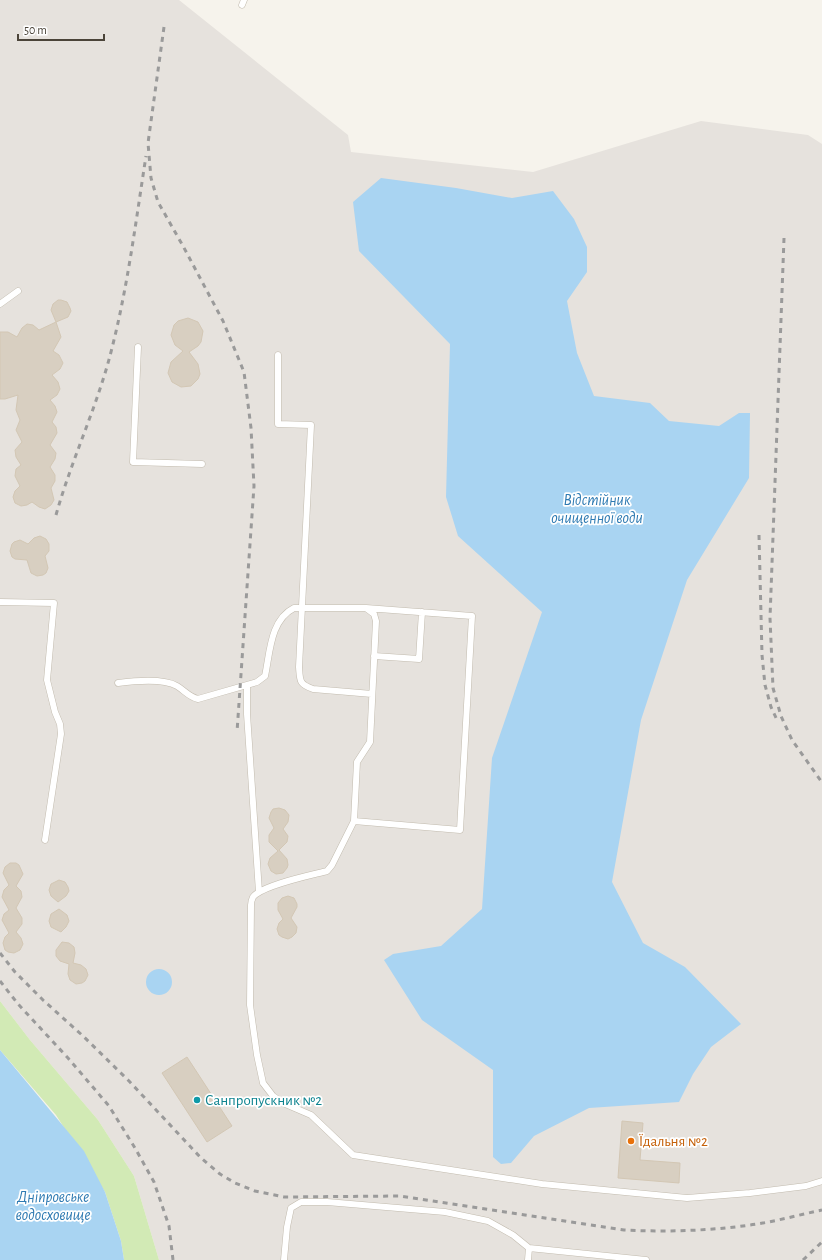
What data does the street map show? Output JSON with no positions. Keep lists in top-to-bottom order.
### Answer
{
  "water": ["Відстійник очищенної води", "Дніпровське водосховище"],
  "places": ["Санпропускник №2", "Їдальня №2"],
  "scale_bar": "50 m"
}
